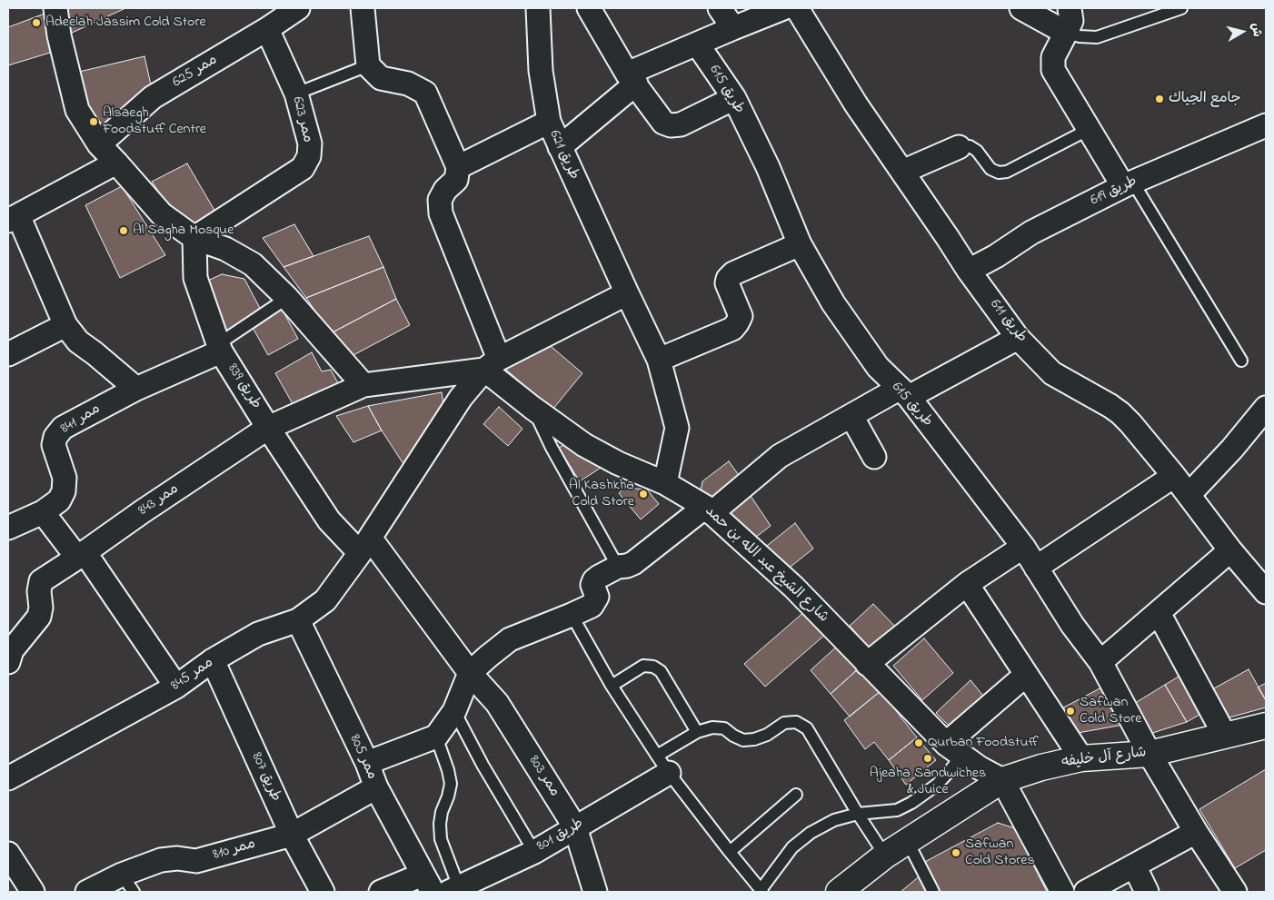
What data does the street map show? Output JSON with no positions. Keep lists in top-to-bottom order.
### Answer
{
  "streets": {
    "street": [
      "ممر 625",
      "طريق 615",
      "ممر 623",
      "طريق 621",
      "طريق 619",
      "طريق 611",
      "طريق 839",
      "ممر 841",
      "ممر 843",
      "شارع الشيخ عبد الله بن حمد",
      "ممر 845",
      "ممر 805",
      "شارع آل خليفه",
      "ممر 803",
      "طريق 807",
      "طريق 801",
      "ممر 810"
    ]
  },
  "crossings": [
    ["ممر 625", "ممر 623"],
    ["طريق 615", "شارع آل خليفه"],
    ["ممر 623", "طريق 839"],
    ["طريق 621", "شارع الشيخ عبد الله بن حمد"],
    ["طريق 619", "طريق 611"],
    ["طريق 839", "ممر 841"],
    ["طريق 839", "ممر 843"],
    ["طريق 839", "ممر 845"],
    ["طريق 839", "ممر 803"],
    ["شارع الشيخ عبد الله بن حمد", "ممر 845"],
    ["شارع الشيخ عبد الله بن حمد", "شارع آل خليفه"],
    ["ممر 845", "ممر 805"],
    ["ممر 845", "ممر 803"],
    ["ممر 845", "طريق 807"],
    ["ممر 805", "ممر 810"],
    ["ممر 803", "طريق 801"],
    ["طريق 807", "ممر 810"]
  ],
  "places": [
    "Adeelah Jassim Cold Store",
    "جامع الحِياك",
    "Alsaegh Foodstuff Centre",
    "Al Sagha Mosque",
    "Al Kashkha Cold Store",
    "Safwan Cold Store",
    "Qurban Foodstuff",
    "Ajeaha Sandwiches & Juice",
    "Safwan Cold Stores"
  ],
  "north": "right"
}
